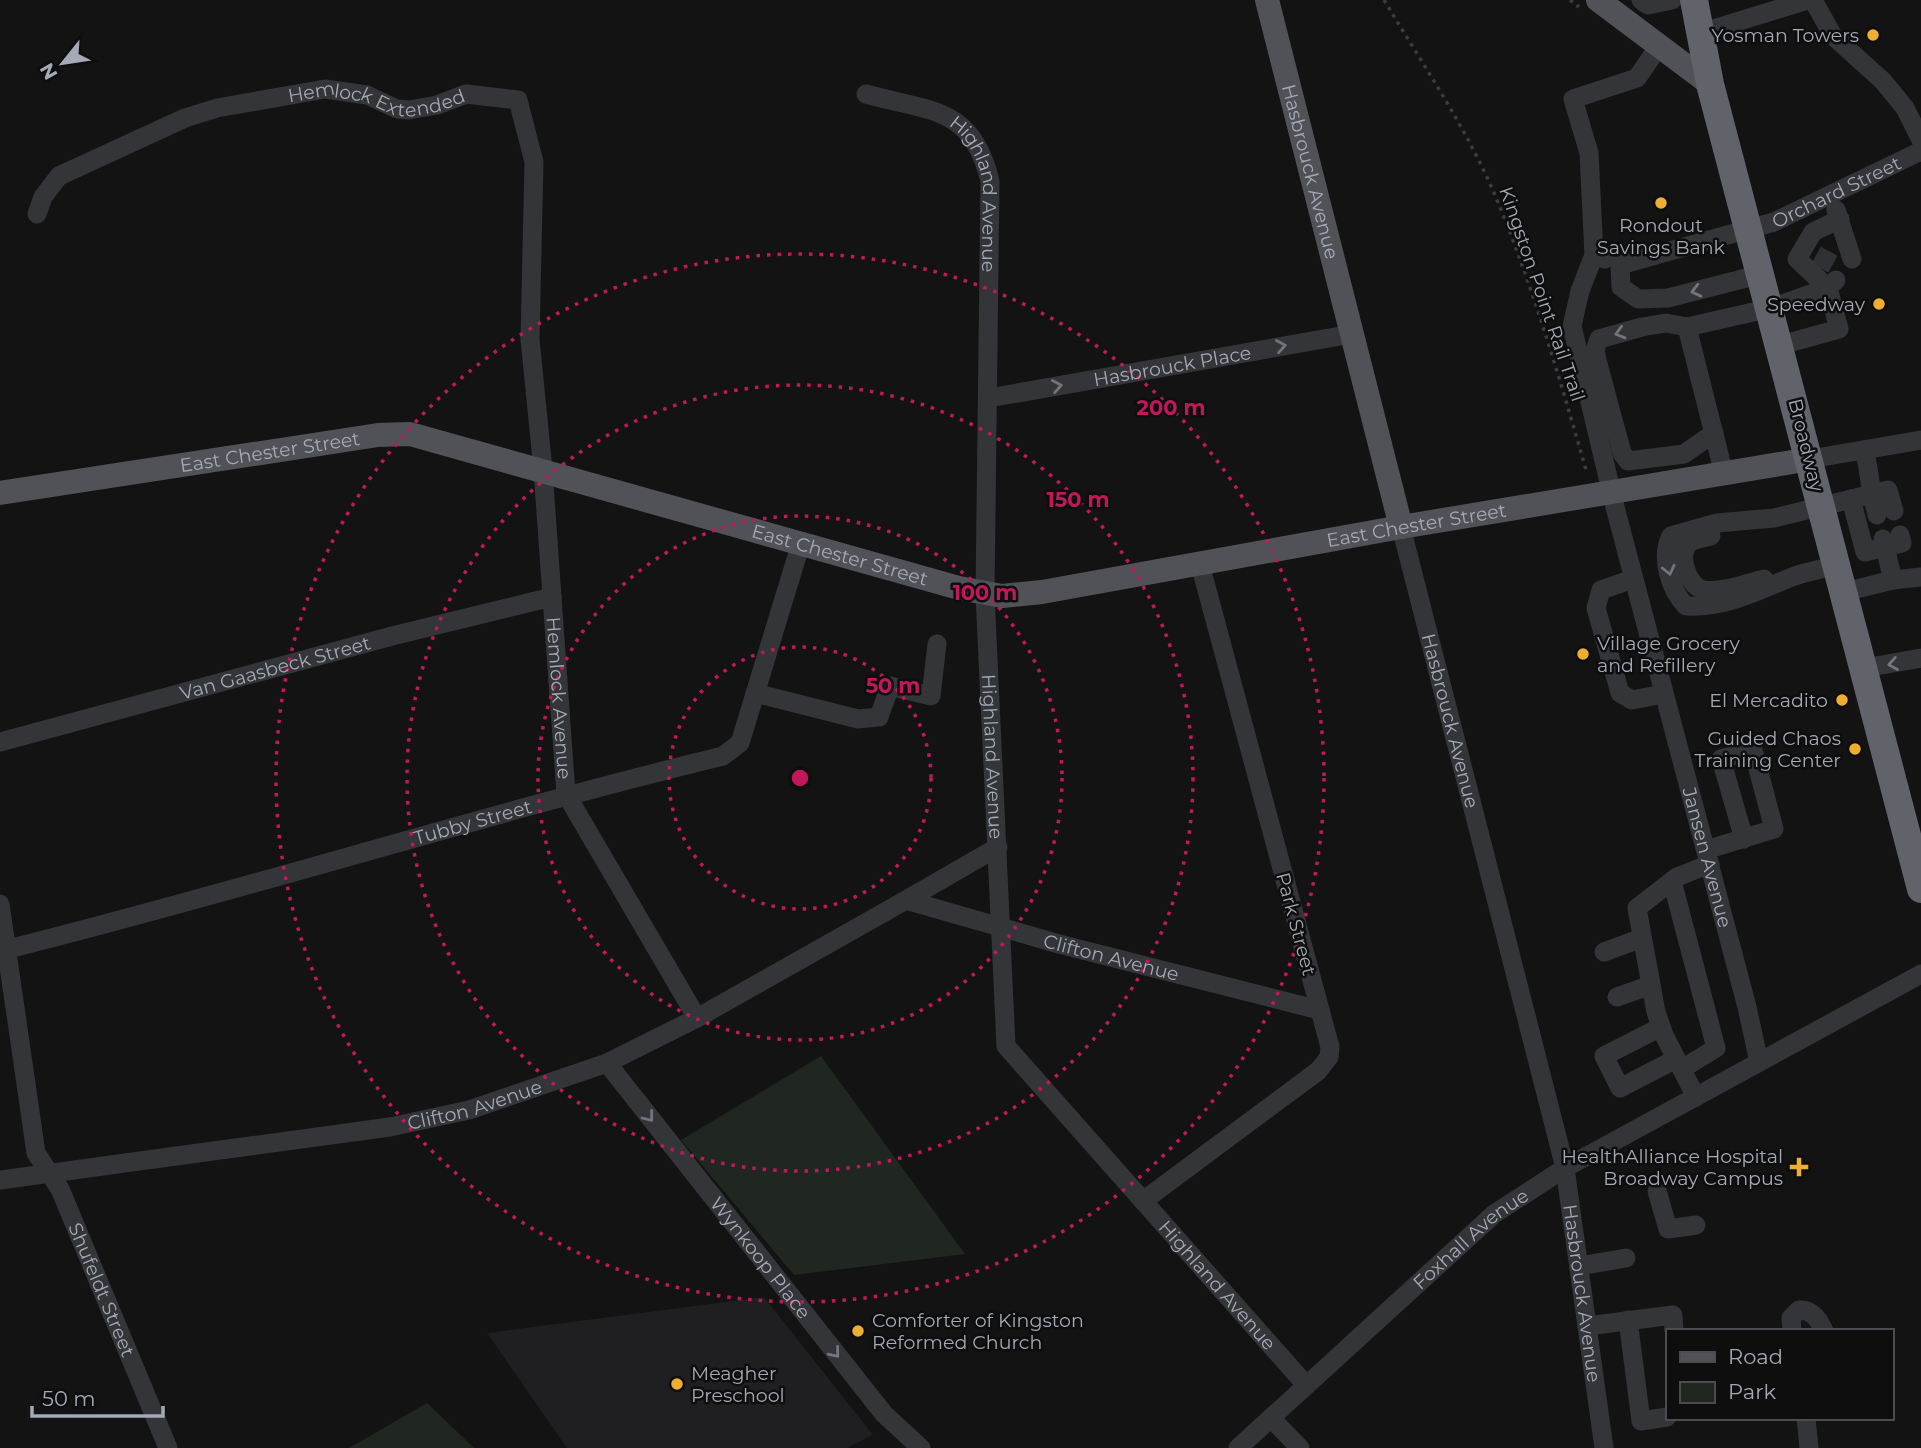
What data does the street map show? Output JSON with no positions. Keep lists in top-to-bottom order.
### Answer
{
  "streets": {
    "highway": ["Broadway"],
    "main road": ["Hasbrouck Avenue", "East Chester Street"],
    "street": [
      "Hemlock Extended",
      "Orchard Street",
      "Highland Avenue",
      "Hasbrouck Place",
      "Van Gaasbeck Street",
      "Hemlock Avenue",
      "Tubby Street",
      "Jansen Avenue",
      "Park Street",
      "Clifton Avenue",
      "Foxhall Avenue",
      "Wynkoop Place",
      "Shufeldt Street"
    ],
    "path": ["Kingston Point Rail Trail"]
  },
  "crossings": [
    ["Hemlock Extended", "Hemlock Avenue"],
    ["Hasbrouck Avenue", "Hasbrouck Place"],
    ["Hasbrouck Avenue", "East Chester Street"],
    ["Hasbrouck Avenue", "Foxhall Avenue"],
    ["Orchard Street", "Broadway"],
    ["Highland Avenue", "Hasbrouck Place"],
    ["Highland Avenue", "East Chester Street"],
    ["Highland Avenue", "Park Street"],
    ["Highland Avenue", "Clifton Avenue"],
    ["Highland Avenue", "Foxhall Avenue"],
    ["Kingston Point Rail Trail", "East Chester Street"],
    ["Kingston Point Rail Trail", "Jansen Avenue"],
    ["Broadway", "East Chester Street"],
    ["East Chester Street", "Hemlock Avenue"],
    ["East Chester Street", "Tubby Street"],
    ["East Chester Street", "Jansen Avenue"],
    ["East Chester Street", "Park Street"],
    ["Van Gaasbeck Street", "Hemlock Avenue"],
    ["Hemlock Avenue", "Tubby Street"],
    ["Hemlock Avenue", "Clifton Avenue"],
    ["Tubby Street", "Shufeldt Street"],
    ["Jansen Avenue", "Foxhall Avenue"],
    ["Park Street", "Clifton Avenue"],
    ["Clifton Avenue", "Wynkoop Place"],
    ["Clifton Avenue", "Shufeldt Street"]
  ],
  "one_way": ["Hasbrouck Place", "Wynkoop Place"],
  "places": {
    "other": [
      "Yosman Towers",
      "Rondout Savings Bank",
      "Speedway",
      "Village Grocery and Refillery",
      "El Mercadito",
      "Guided Chaos Training Center",
      "Comforter of Kingston Reformed Church",
      "Meagher Preschool"
    ],
    "health": ["HealthAlliance Hospital Broadway Campus"]
  },
  "legend": ["Road", "Park"],
  "scale_bar": "50 m",
  "north": "bottom left",
  "rings": [
    "200 m",
    "150 m",
    "100 m",
    "50 m"
  ]
}
